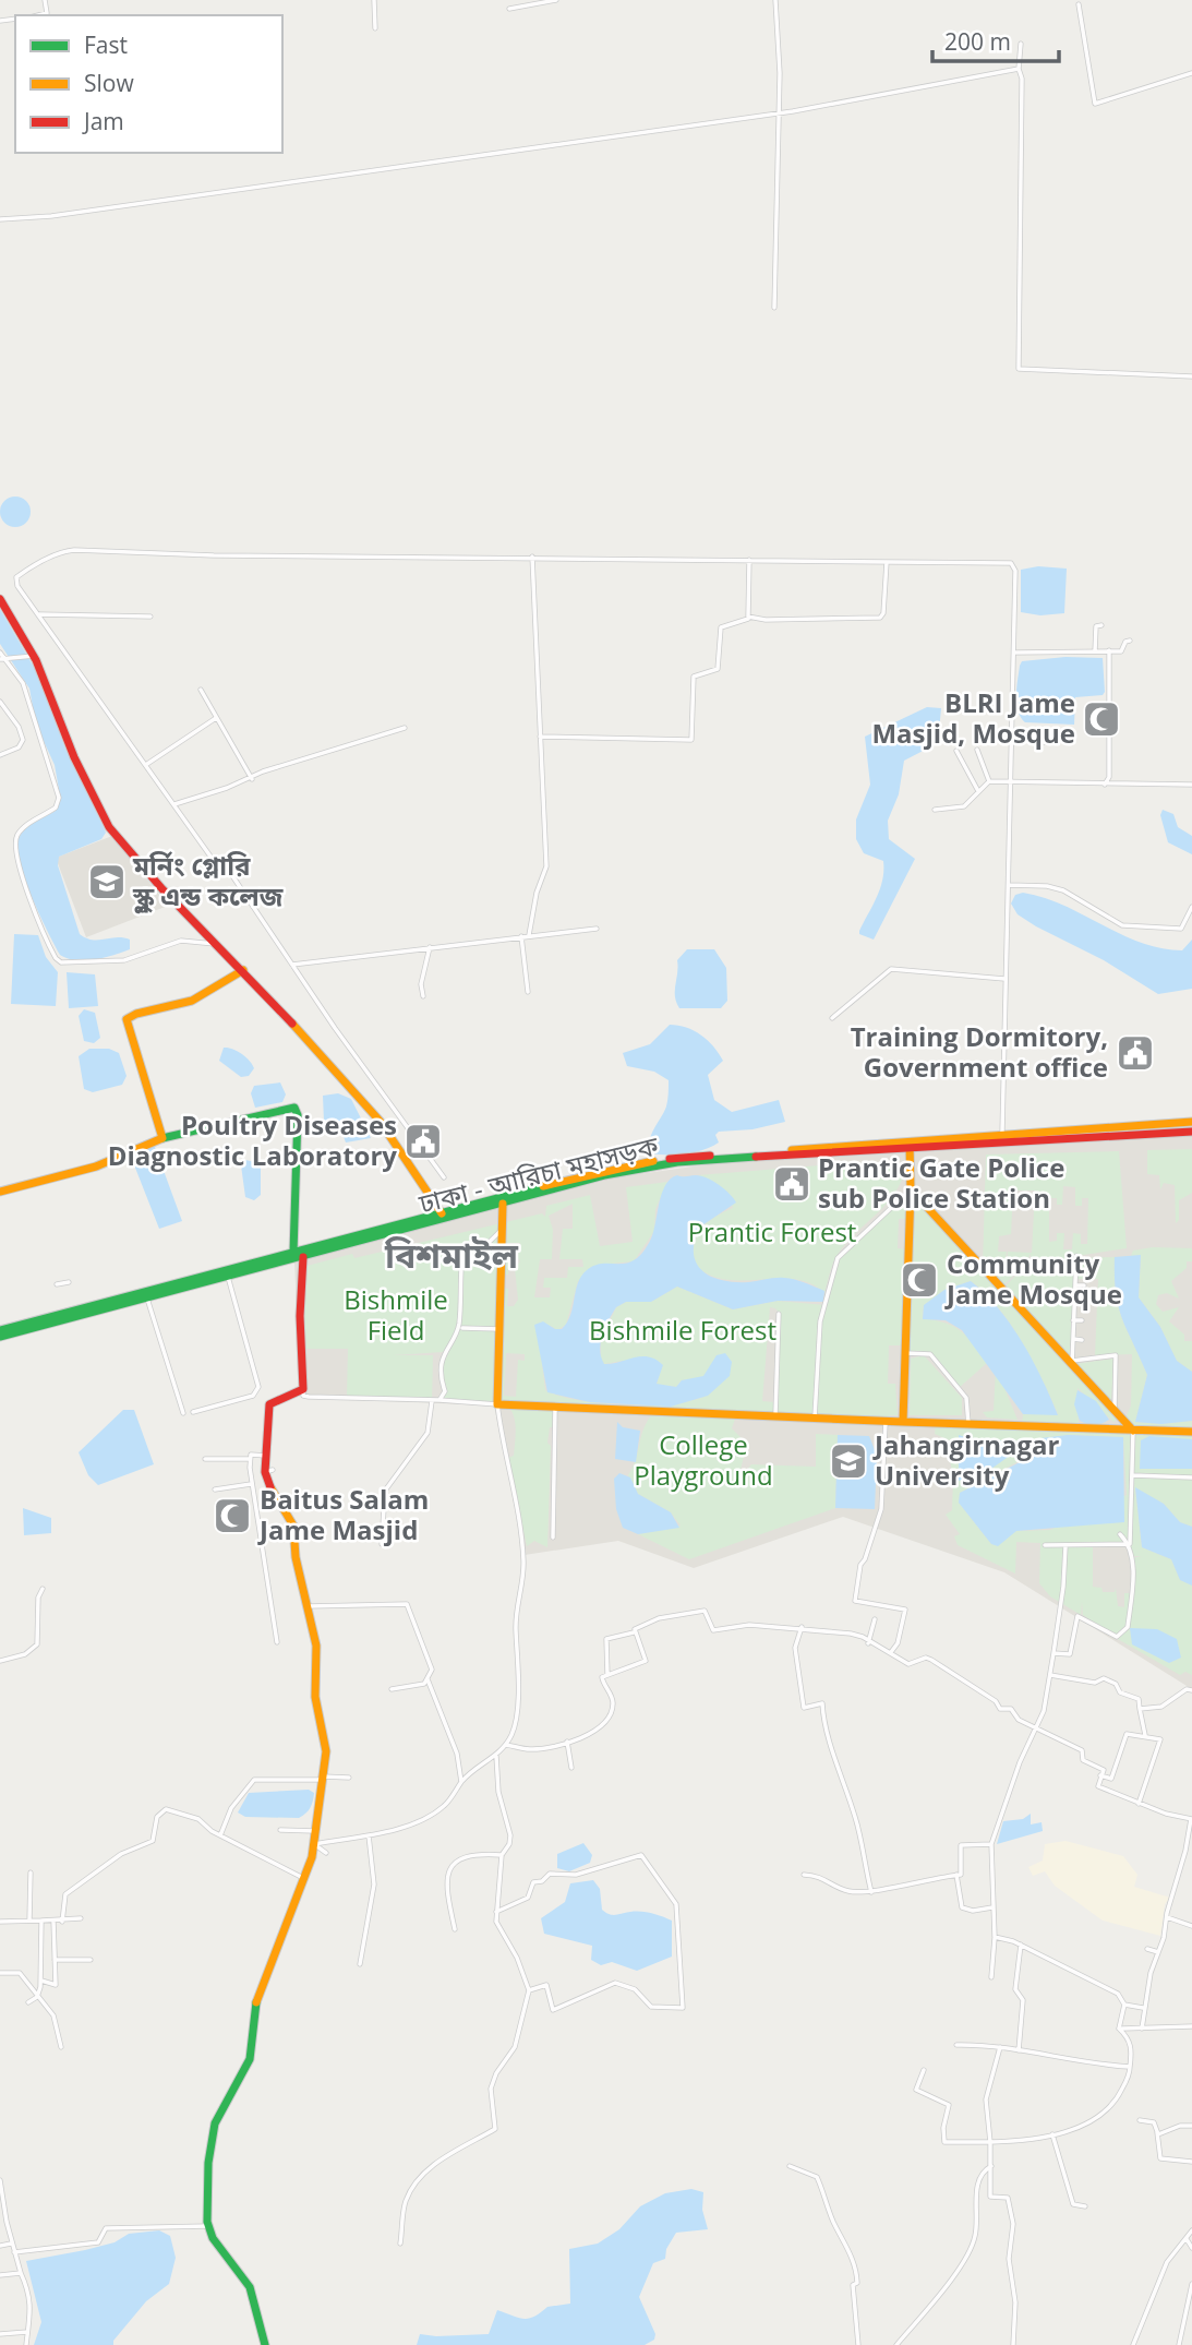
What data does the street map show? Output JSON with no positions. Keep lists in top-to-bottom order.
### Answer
{
  "streets": {
    "main road": ["ঢাকা - আরিচা মহাসড়ক"]
  },
  "districts": ["বিশমাইল"],
  "parks": [
    "Prantic Forest",
    "Bishmile Field",
    "Bishmile Forest",
    "College Playground"
  ],
  "places": {
    "mosque": ["BLRI Jame Masjid, Mosque", "Community Jame Mosque", "Baitus Salam Jame Masjid"],
    "school or university": ["মর্নিং গ্লোরি স্কুল এন্ড কলেজ", "Jahangirnagar University"],
    "public building": ["Training Dormitory, Government office", "Poultry Diseases Diagnostic Laboratory", "Prantic Gate Police sub Police Station"]
  },
  "legend": ["Fast", "Slow", "Jam"],
  "scale_bar": "200 m"
}
